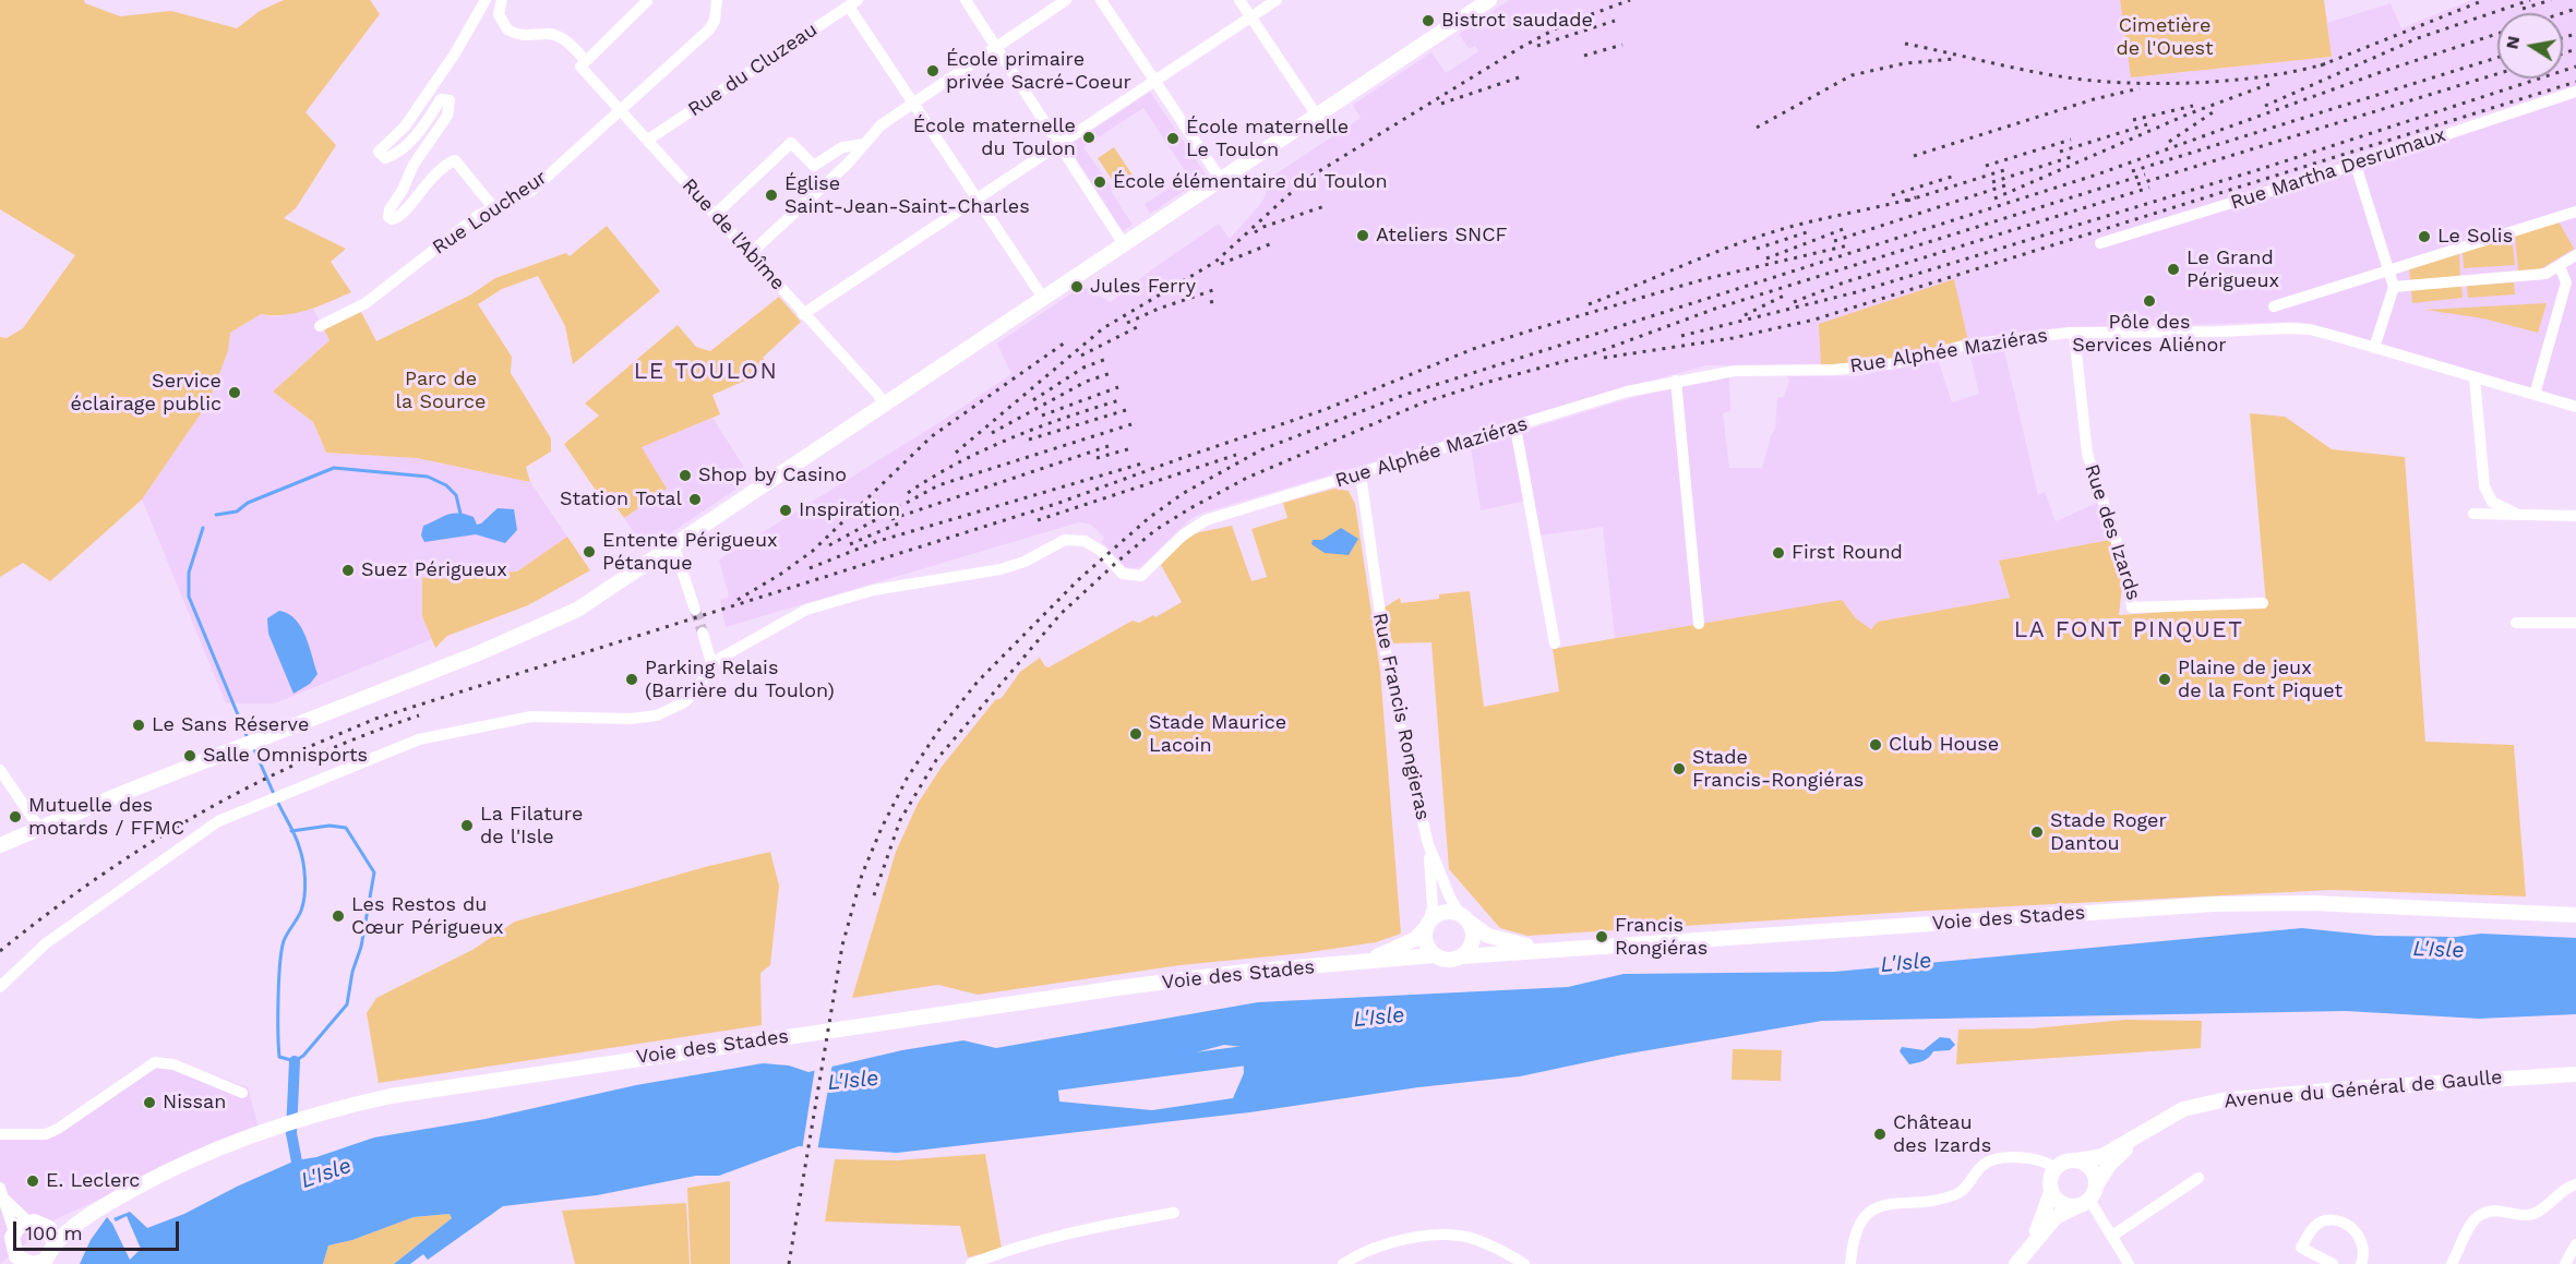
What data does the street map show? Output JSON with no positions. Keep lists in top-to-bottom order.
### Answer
{
  "streets": {
    "main road": ["Voie des Stades", "Avenue du Général de Gaulle"],
    "street": [
      "Rue du Cluzeau",
      "Rue Martha Desrumaux",
      "Rue Loucheur",
      "Rue de l'Abîme",
      "Rue Alphée Maziéras",
      "Rue des Izards",
      "Rue Francis Rongieras"
    ]
  },
  "crossings": [
    ["Rue du Cluzeau", "Rue de l'Abîme"],
    ["Rue Loucheur", "Rue de l'Abîme"],
    ["Rue Alphée Maziéras", "Rue des Izards"],
    ["Rue Alphée Maziéras", "Rue Francis Rongieras"],
    ["Rue Francis Rongieras", "Voie des Stades"]
  ],
  "districts": ["LE TOULON", "LA FONT PINQUET"],
  "water": ["L'Isle"],
  "parks": ["Cimetière de l'Ouest", "Parc de la Source"],
  "places": [
    "Bistrot saudade",
    "École primaire privée Sacré-Coeur",
    "École maternelle du Toulon",
    "École maternelle Le Toulon",
    "École élémentaire du Toulon",
    "Église Saint-Jean-Saint-Charles",
    "Ateliers SNCF",
    "Le Solis",
    "Le Grand Périgueux",
    "Jules Ferry",
    "Pôle des Services Aliénor",
    "Service éclairage public",
    "Shop by Casino",
    "Station Total",
    "Inspiration",
    "Entente Périgueux Pétanque",
    "First Round",
    "Suez Périgueux",
    "Parking Relais (Barrière du Toulon)",
    "Plaine de jeux de la Font Piquet",
    "Le Sans Réserve",
    "Stade Maurice Lacoin",
    "Club House",
    "Salle Omnisports",
    "Stade Francis-Rongiéras",
    "Mutuelle des motards / FFMC",
    "La Filature de l'Isle",
    "Stade Roger Dantou",
    "Les Restos du Cœur Périgueux",
    "Francis Rongiéras",
    "Nissan",
    "Château des Izards",
    "E. Leclerc"
  ],
  "scale_bar": "100 m",
  "north": "left"
}
